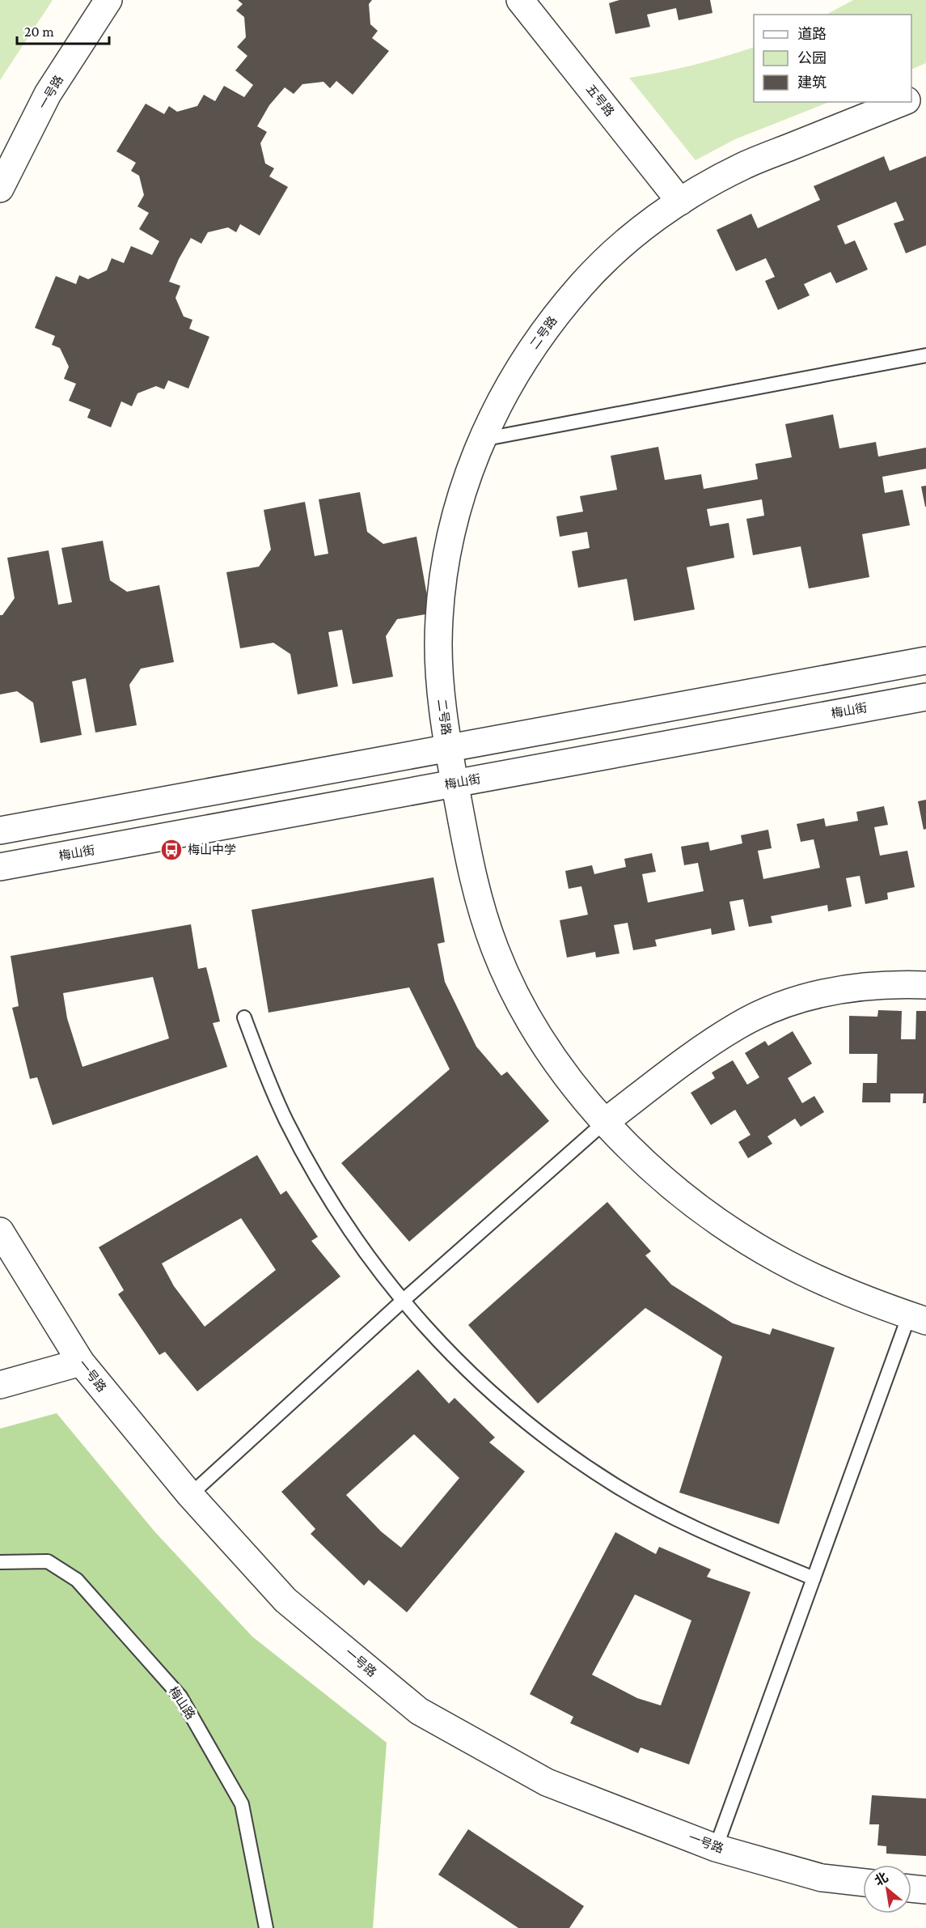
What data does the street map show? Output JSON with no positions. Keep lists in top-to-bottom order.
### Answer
{
  "streets": {
    "street": [
      "一号路",
      "五号路",
      "二号路",
      "梅山街"
    ],
    "lane": ["梅山路"]
  },
  "crossings": [
    ["五号路", "二号路"],
    ["二号路", "梅山街"]
  ],
  "places": {
    "bus stop": ["梅山中学"]
  },
  "legend": ["道路", "公园", "建筑"],
  "scale_bar": "20 m",
  "north": "top left"
}
